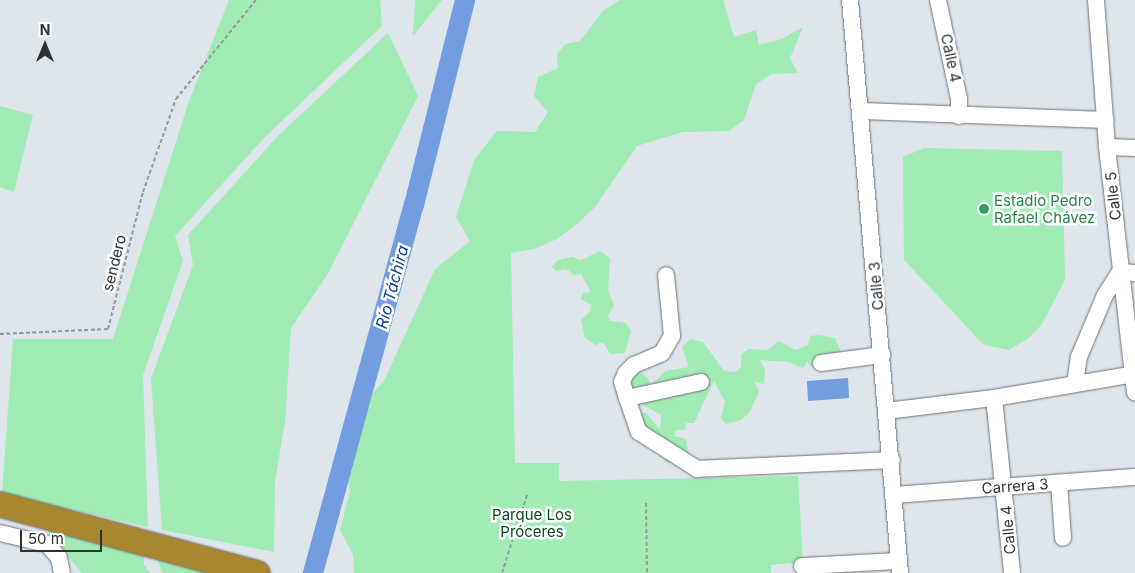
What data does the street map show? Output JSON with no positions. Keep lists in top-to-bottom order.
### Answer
{
  "streets": {
    "street": [
      "Calle 4",
      "Calle 5",
      "Calle 3",
      "Carrera 3"
    ],
    "path": ["sendero"]
  },
  "crossings": [
    ["Calle 4", "Carrera 3"],
    ["Calle 3", "Carrera 3"]
  ],
  "water": ["Río Táchira"],
  "parks": ["Parque Los Próceres"],
  "places": ["Estadio Pedro Rafael Chávez"],
  "scale_bar": "50 m",
  "north": "top"
}
